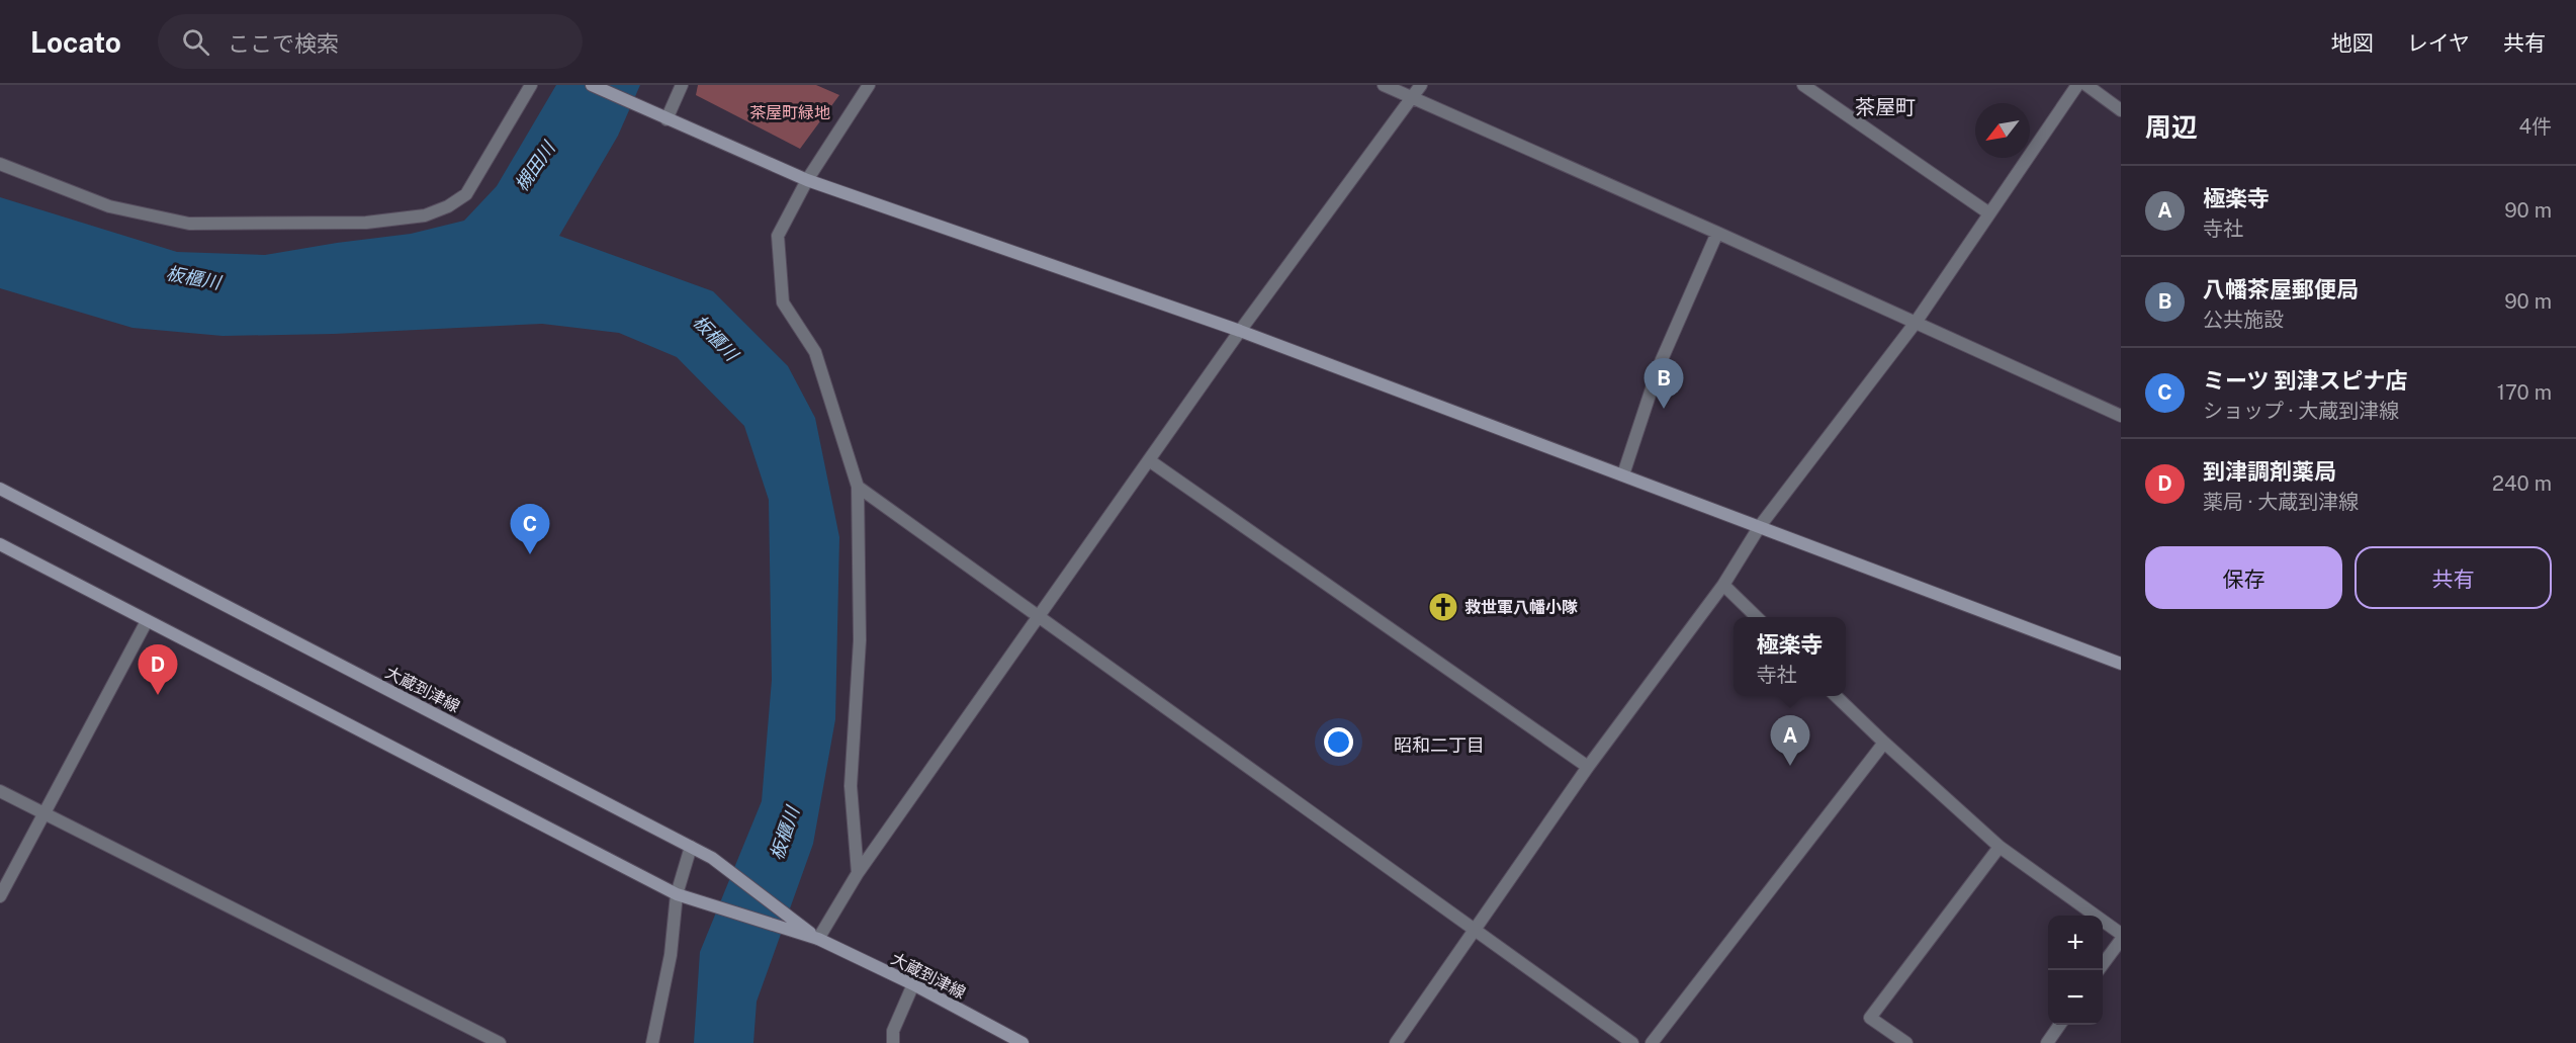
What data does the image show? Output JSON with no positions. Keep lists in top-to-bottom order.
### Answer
{
  "streets": {
    "main road": ["大蔵到津線"]
  },
  "districts": ["茶屋町", "昭和二丁目"],
  "water": ["槻田川", "板櫃川"],
  "parks": ["茶屋町緑地"],
  "places": {
    "church": ["救世軍八幡小隊"]
  },
  "north": "bottom left",
  "page": {
    "header": "Locato",
    "search": "ここで検索",
    "nav": ["地図", "レイヤ", "共有"],
    "heading": ["周辺", "4件"],
    "list": [
      {
        "mark": "A",
        "name": "極楽寺",
        "note": "寺社",
        "value": "90 m"
      },
      {
        "mark": "B",
        "name": "八幡茶屋郵便局",
        "note": "公共施設",
        "value": "90 m"
      },
      {
        "mark": "C",
        "name": "ミーツ 到津スピナ店",
        "note": "ショップ · 大蔵到津線",
        "value": "170 m"
      },
      {
        "mark": "D",
        "name": "到津調剤薬局",
        "note": "薬局 · 大蔵到津線",
        "value": "240 m"
      }
    ],
    "pins": [
      "B",
      "C",
      "D",
      "A"
    ],
    "buttons": ["保存", "共有"],
    "popup": ["極楽寺", "寺社"],
    "map_buttons": ["+", "−"]
  }
}
